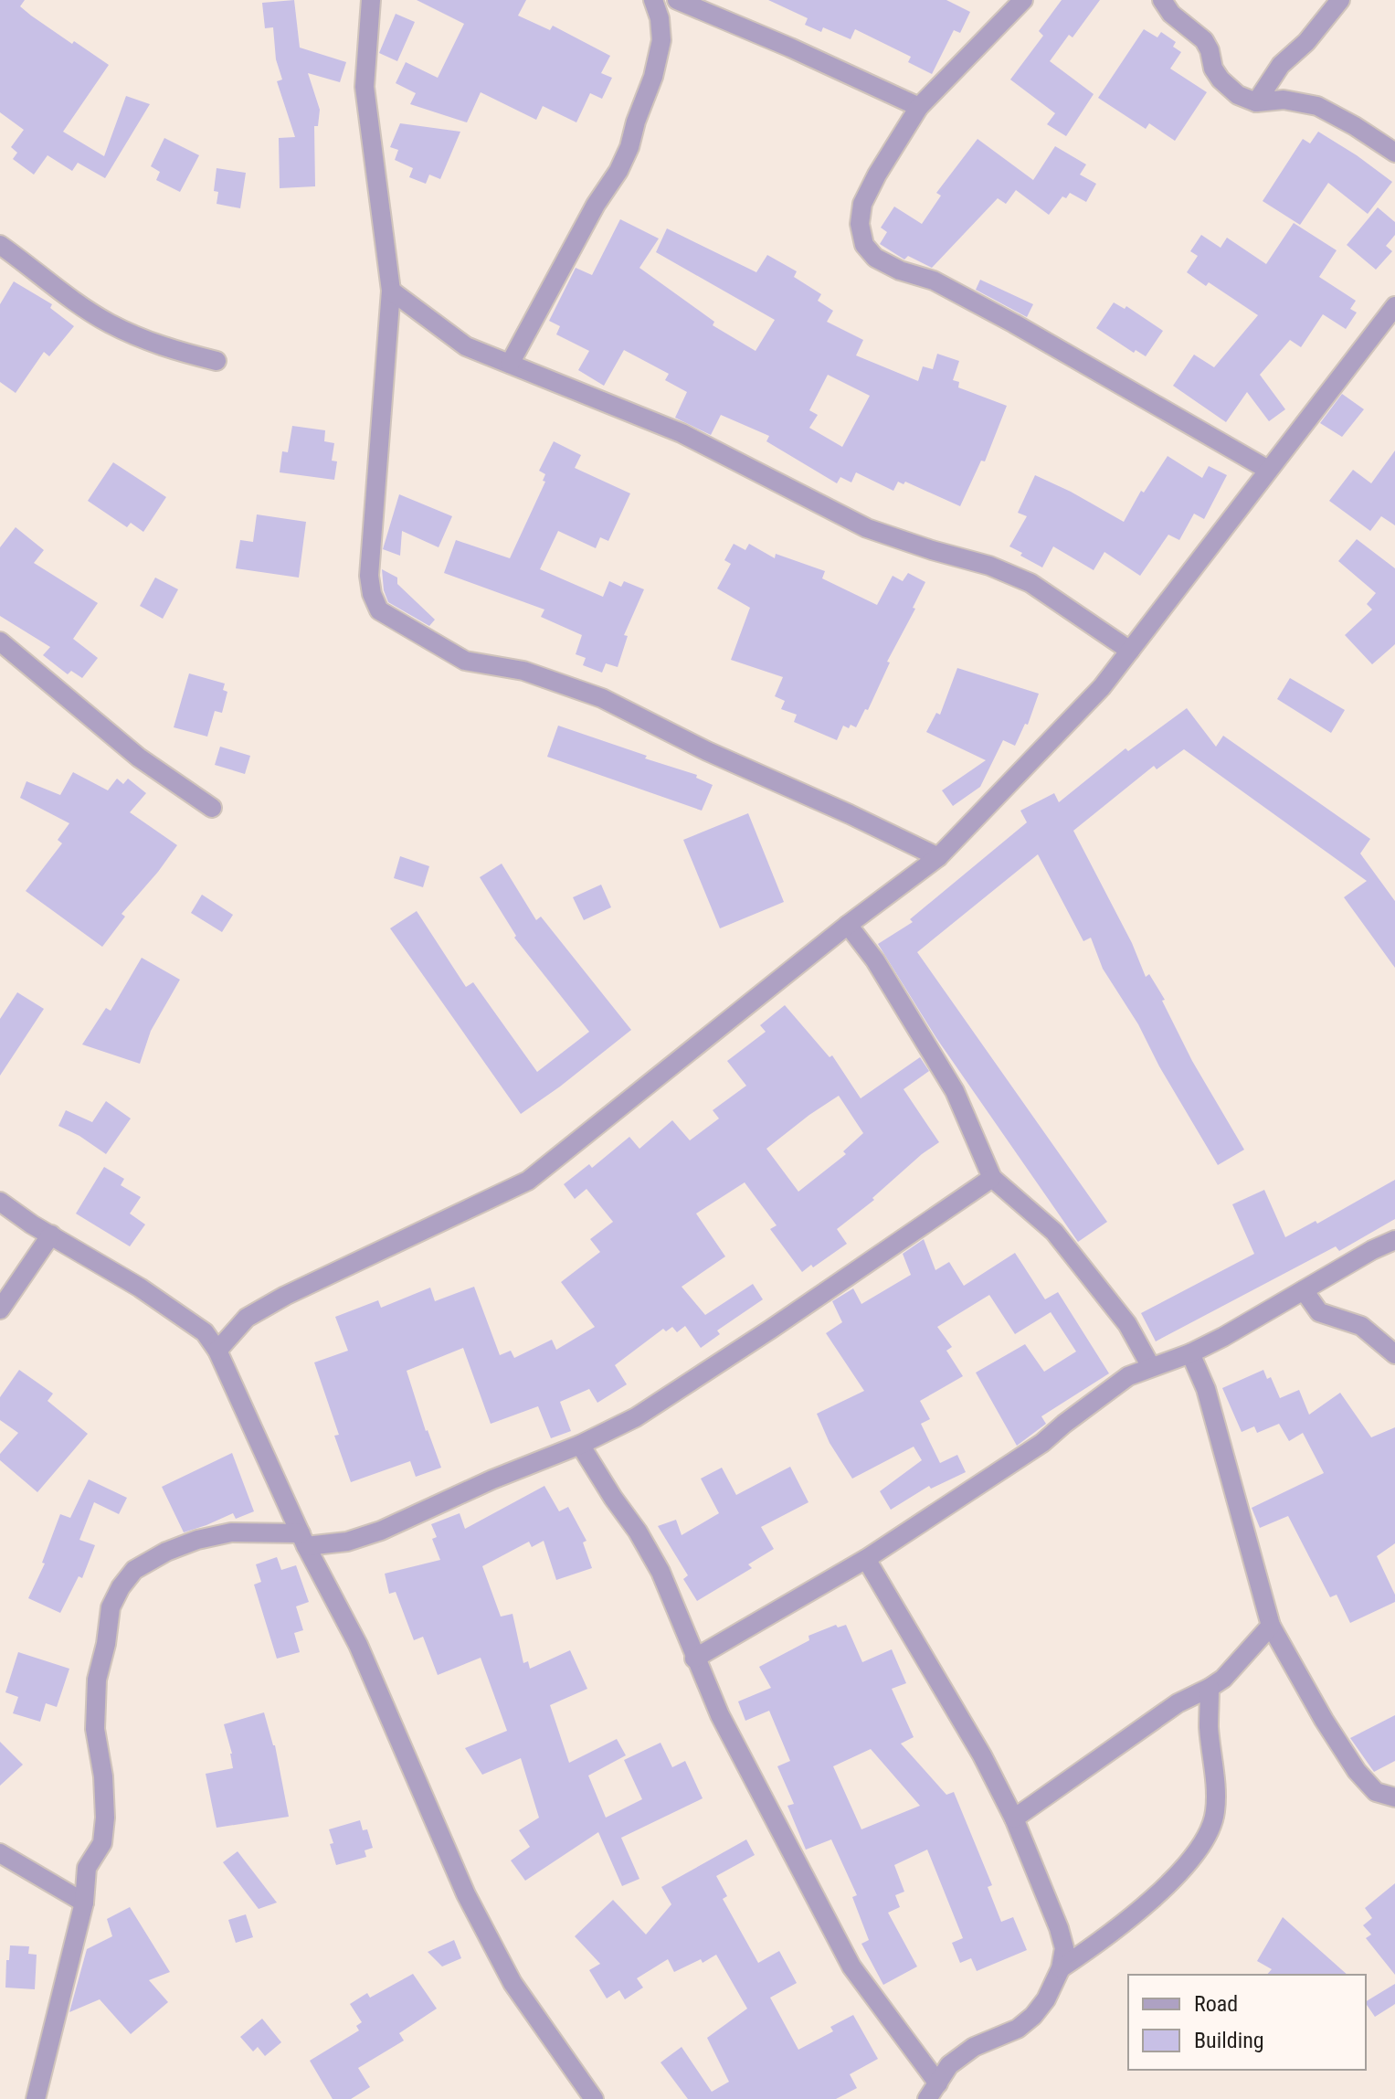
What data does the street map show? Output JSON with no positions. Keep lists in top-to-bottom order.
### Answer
{
  "legend": ["Road", "Building"]
}
